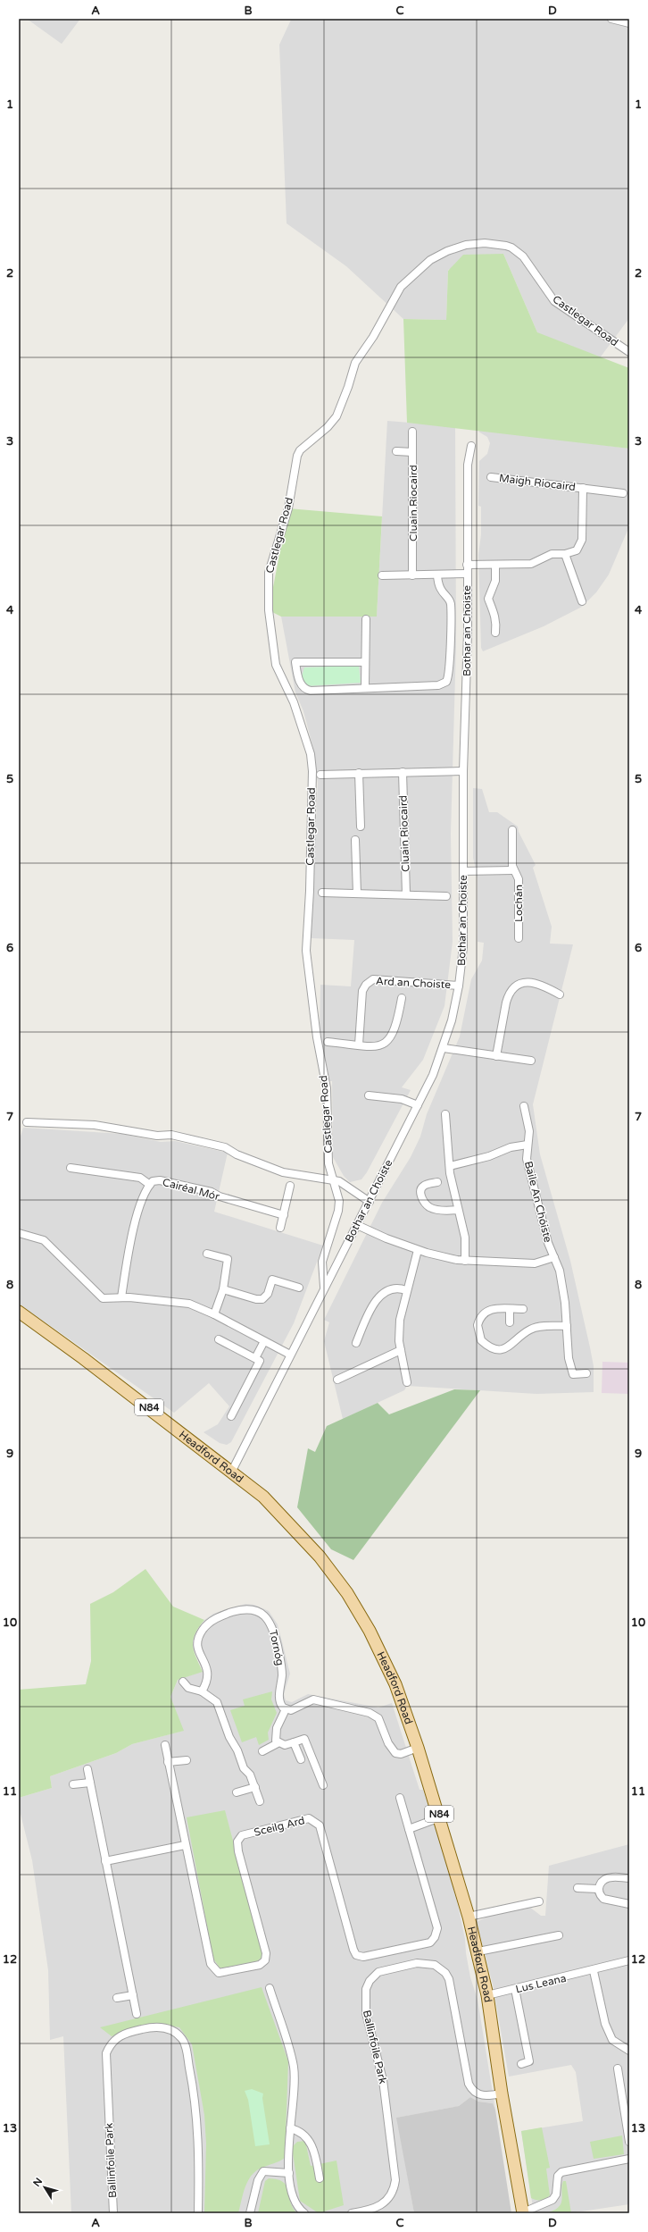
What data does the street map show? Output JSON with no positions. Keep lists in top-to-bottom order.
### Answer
{
  "streets": {
    "main road": ["N84", "Headford Road"],
    "street": [
      "Castlegar Road",
      "Maigh Riocaird",
      "Cluain Riocaird",
      "Bothar an Choiste",
      "Lochán",
      "Ard an Choiste",
      "Cairéal Mór",
      "Baile An Chóiste",
      "Tornóg",
      "Sceilg Ard",
      "Lus Leana",
      "Ballinfoile Park"
    ]
  },
  "crossings": [
    ["Castlegar Road", "Bothar an Choiste"],
    ["Maigh Riocaird", "Bothar an Choiste"],
    ["Bothar an Choiste", "Lochán"],
    ["Bothar an Choiste", "Ard an Choiste"],
    ["Bothar an Choiste", "Headford Road"],
    ["Headford Road", "Lus Leana"],
    ["Headford Road", "Ballinfoile Park"]
  ],
  "north": "top left",
  "grid": {
    "columns": [
      "A",
      "B",
      "C",
      "D"
    ],
    "rows": [
      "1",
      "2",
      "3",
      "4",
      "5",
      "6",
      "7",
      "8",
      "9",
      "10",
      "11",
      "12",
      "13"
    ]
  }
}
